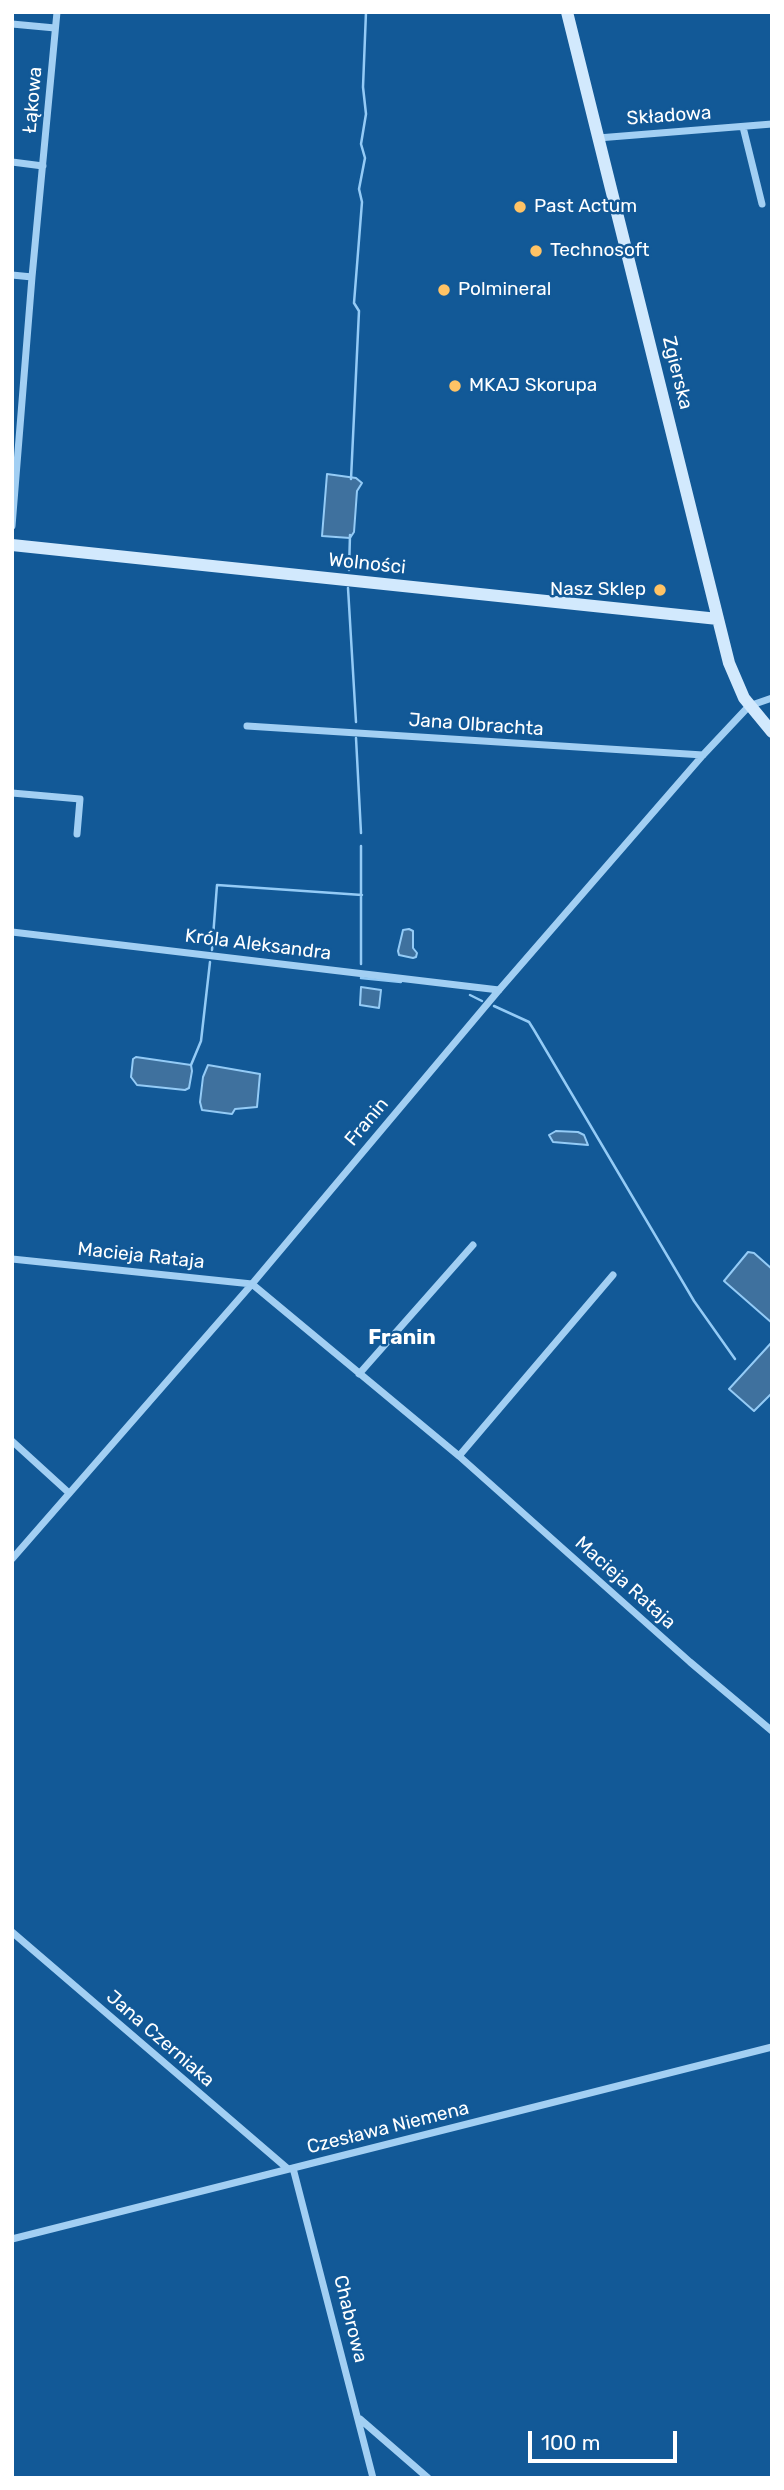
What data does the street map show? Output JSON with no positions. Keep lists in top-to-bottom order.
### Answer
{
  "streets": {
    "main road": ["Zgierska", "Wolności"],
    "street": [
      "Łąkowa",
      "Składowa",
      "Jana Olbrachta",
      "Króla Aleksandra",
      "Franin",
      "Macieja Rataja",
      "Jana Czerniaka",
      "Czesława Niemena",
      "Chabrowa"
    ]
  },
  "crossings": [
    ["Składowa", "Zgierska"],
    ["Zgierska", "Wolności"],
    ["Zgierska", "Franin"],
    ["Jana Olbrachta", "Franin"],
    ["Króla Aleksandra", "Franin"],
    ["Franin", "Macieja Rataja"],
    ["Jana Czerniaka", "Czesława Niemena"],
    ["Jana Czerniaka", "Chabrowa"],
    ["Czesława Niemena", "Chabrowa"]
  ],
  "districts": ["Franin"],
  "places": [
    "Past Actum",
    "Technosoft",
    "Polmineral",
    "MKAJ Skorupa",
    "Nasz Sklep"
  ],
  "scale_bar": "100 m"
}
